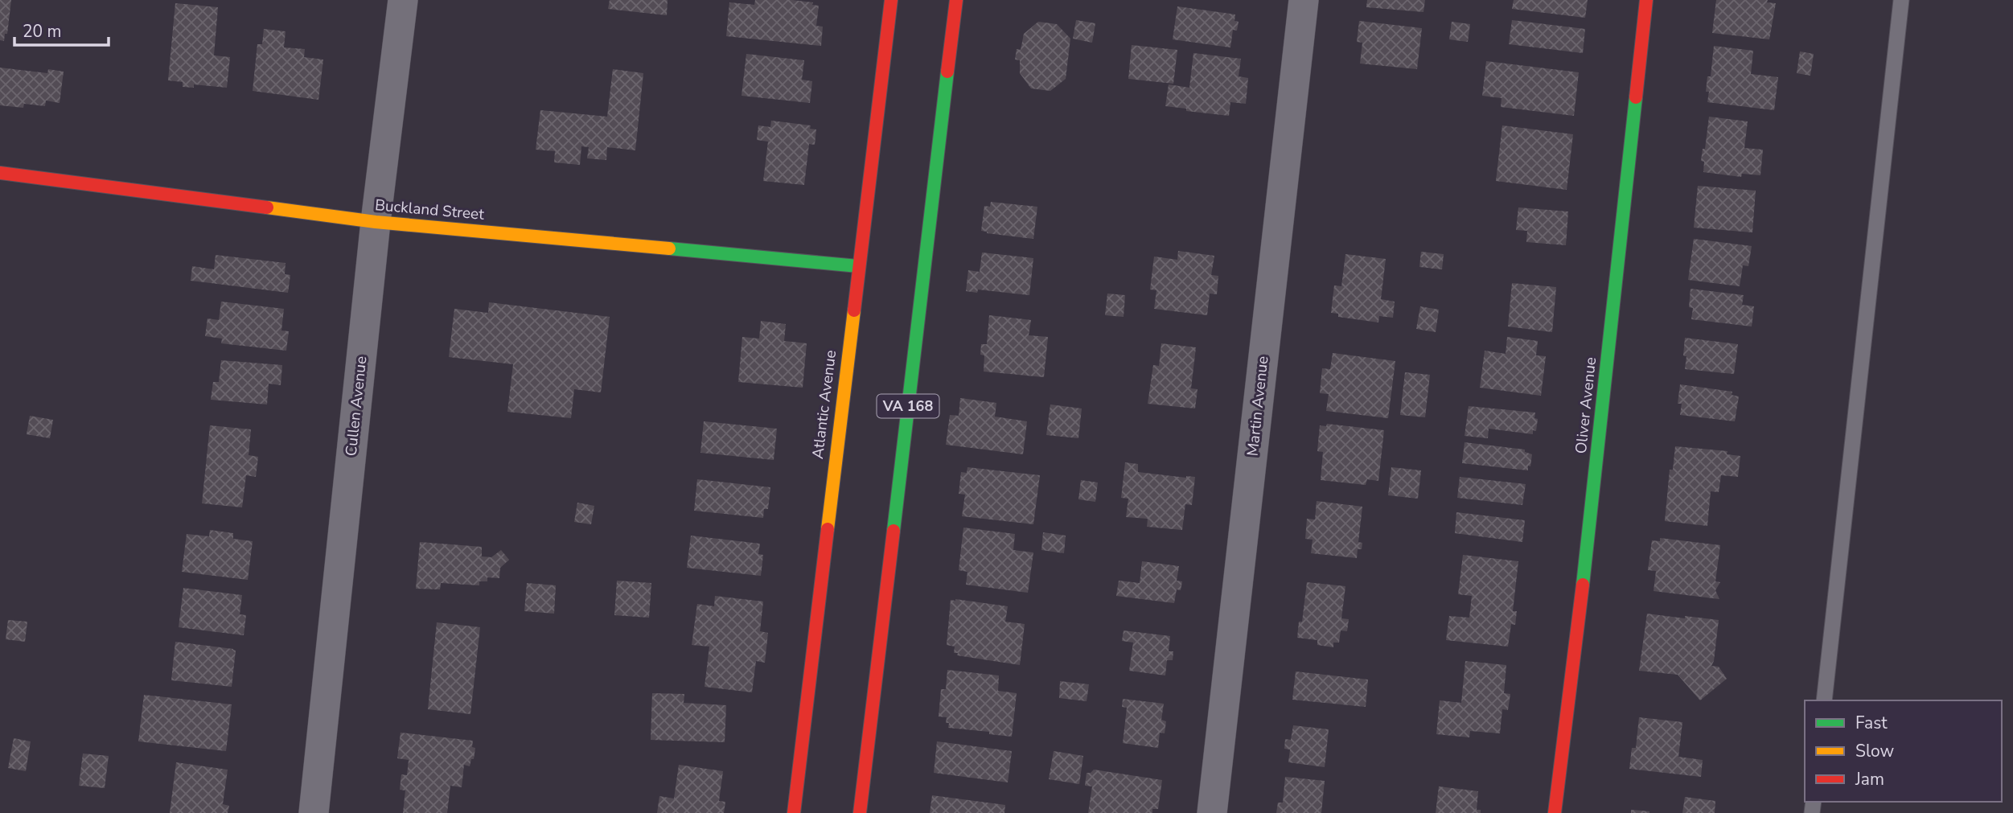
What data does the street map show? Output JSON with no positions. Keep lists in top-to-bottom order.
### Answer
{
  "streets": {
    "street": [
      "Buckland Street",
      "Atlantic Avenue",
      "Oliver Avenue",
      "Cullen Avenue",
      "VA 168",
      "Martin Avenue"
    ]
  },
  "crossings": [
    ["Buckland Street", "Atlantic Avenue"],
    ["Buckland Street", "Cullen Avenue"]
  ],
  "legend": ["Fast", "Slow", "Jam"],
  "scale_bar": "20 m"
}
